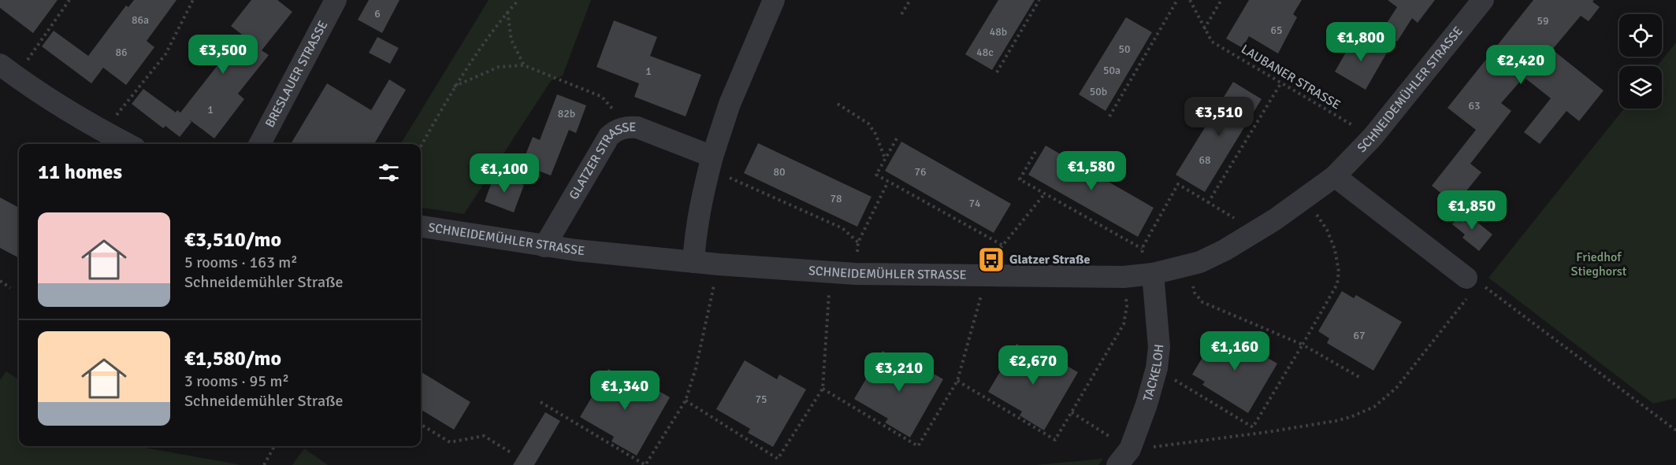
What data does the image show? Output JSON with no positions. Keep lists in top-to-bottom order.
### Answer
{
  "streets": {
    "street": [
      "BRESLAUER STRASSE",
      "SCHNEIDEMÜHLER STRASSE",
      "GLATZER STRASSE",
      "TACKELOH"
    ],
    "path": ["LAUBANER STRASSE"]
  },
  "crossings": [
    ["LAUBANER STRASSE", "SCHNEIDEMÜHLER STRASSE"],
    ["SCHNEIDEMÜHLER STRASSE", "GLATZER STRASSE"],
    ["SCHNEIDEMÜHLER STRASSE", "TACKELOH"]
  ],
  "parks": ["Friedhof Stieghorst"],
  "places": {
    "bus stop": ["Glatzer Straße"]
  },
  "house_numbers": [
    "6",
    "86a",
    "59",
    "65",
    "48b",
    "50",
    "86",
    "48c",
    "50a",
    "1",
    "50b",
    "63",
    "1",
    "82b",
    "68",
    "80",
    "76",
    "78",
    "74",
    "67",
    "75"
  ],
  "page": {
    "price": [
      "€1,800",
      "€3,500",
      "€2,420",
      "€3,510",
      "€1,580",
      "€1,100",
      "€1,850",
      "€1,160",
      "€2,670",
      "€3,210",
      "€1,340"
    ],
    "heading": "11 homes",
    "list": [
      {
        "name": "€3,510/mo",
        "note": "5 rooms · 163 m² · Schneidemühler Straße"
      },
      {
        "name": "€1,580/mo",
        "note": "3 rooms · 95 m² · Schneidemühler Straße"
      }
    ]
  }
}
